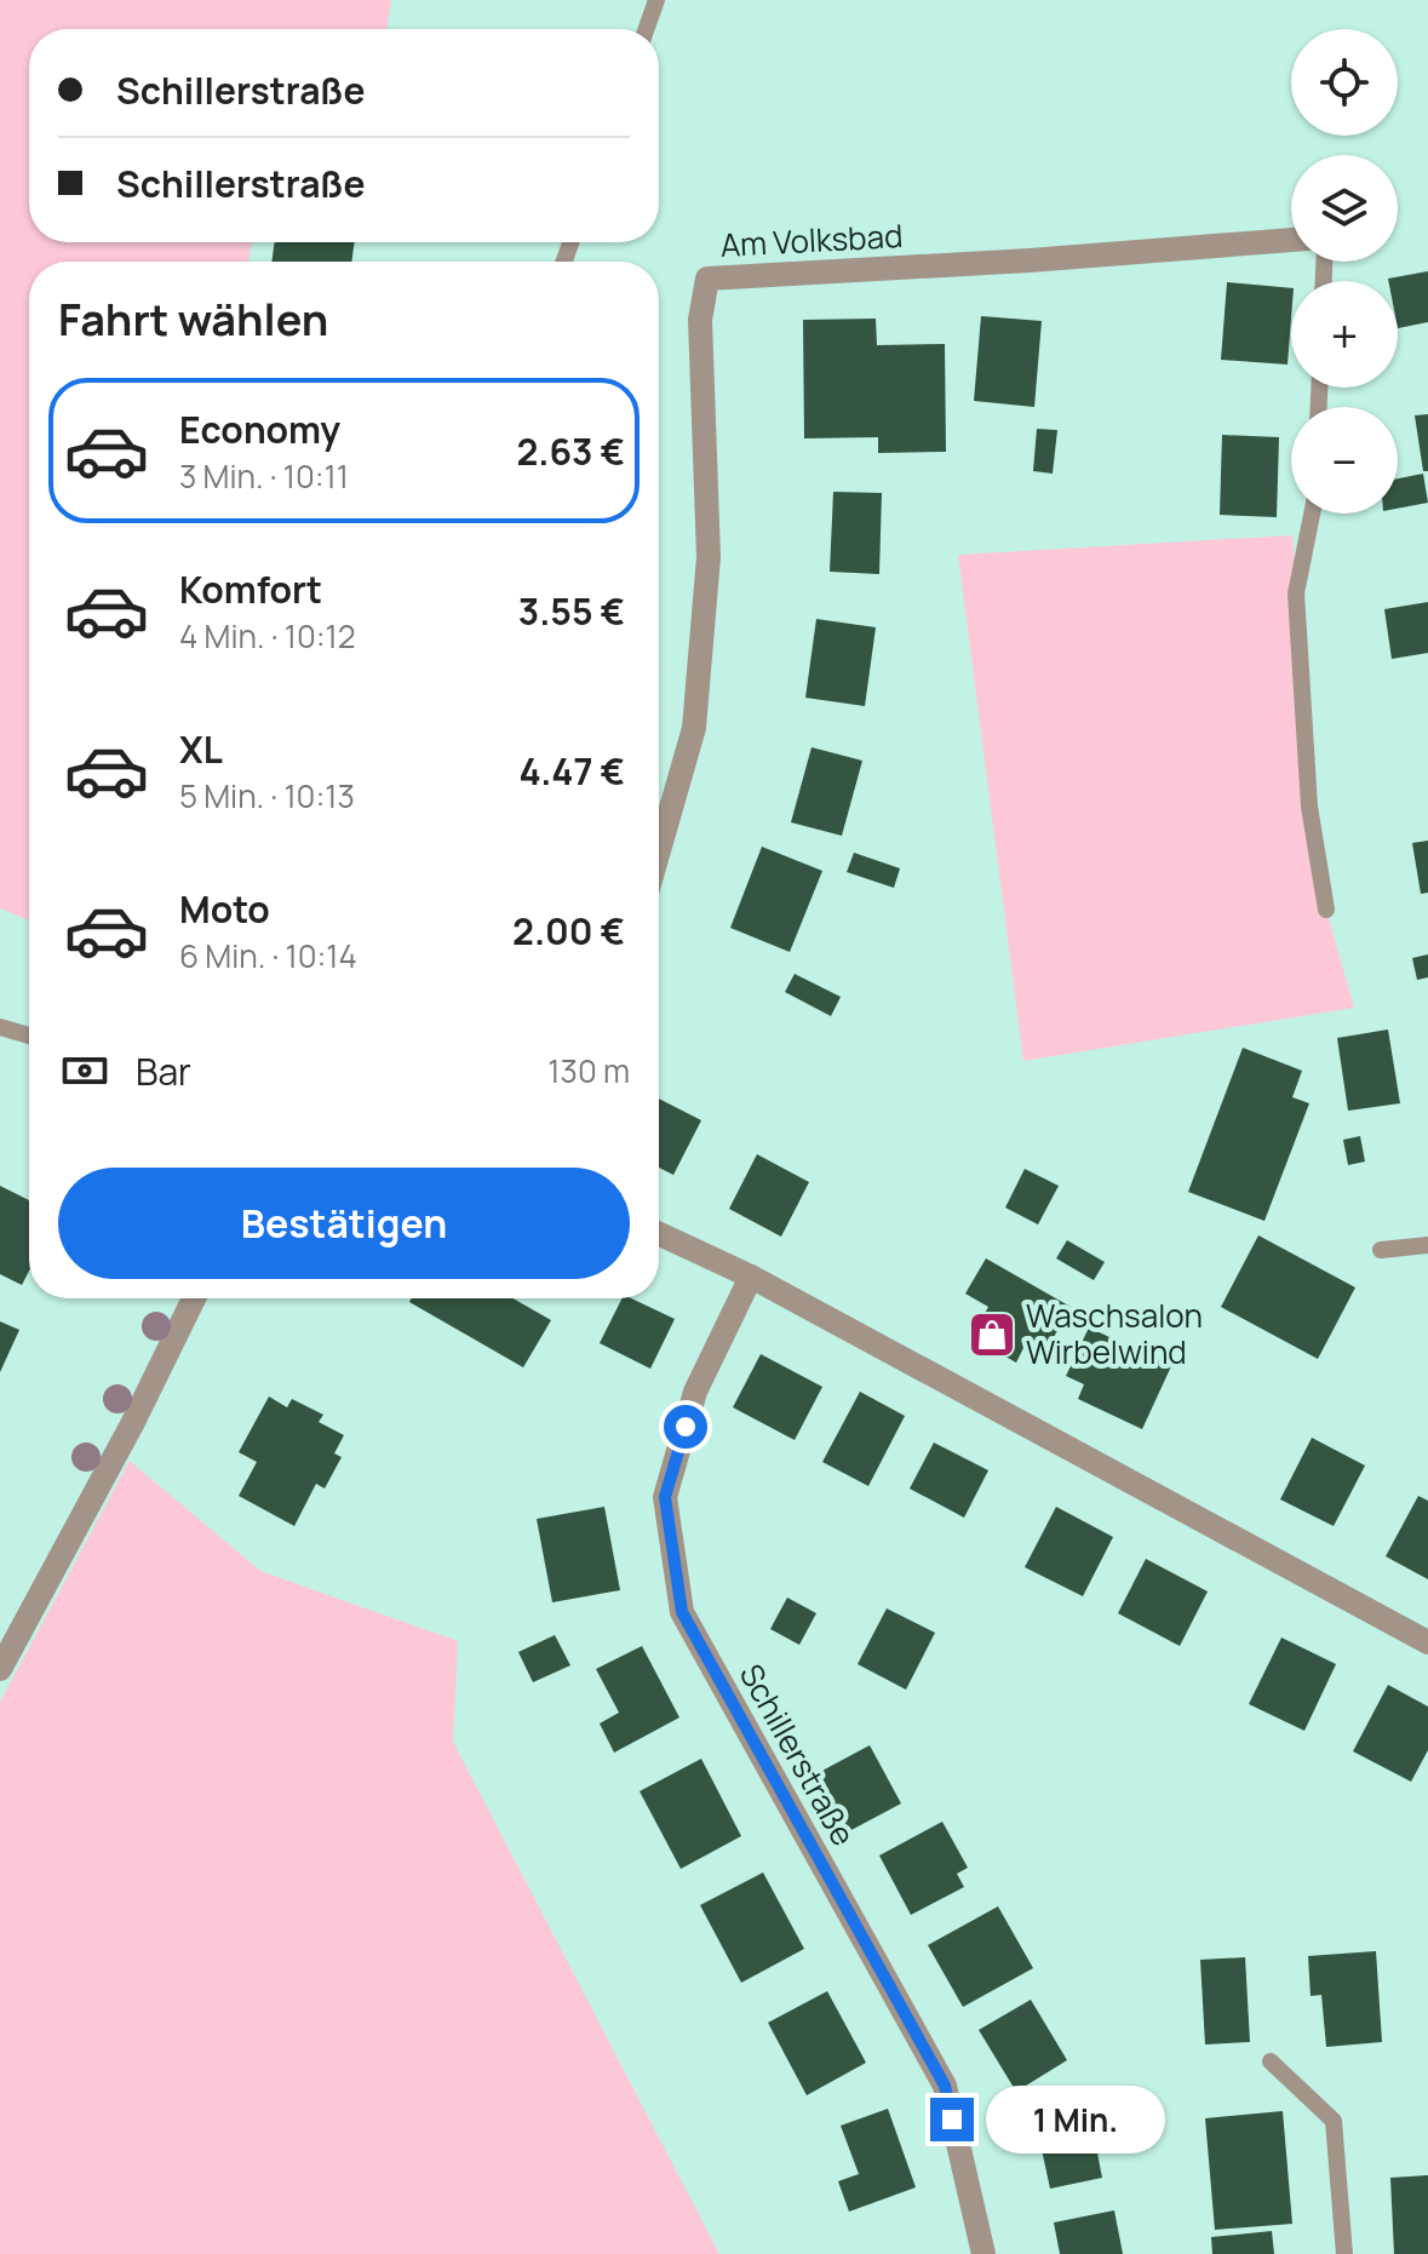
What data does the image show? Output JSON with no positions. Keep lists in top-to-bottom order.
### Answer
{
  "streets": {
    "street": ["Am Volksbad", "Schillerstraße"]
  },
  "places": {
    "shop": ["Waschsalon Wirbelwind"]
  },
  "page": {
    "map_buttons": ["+", "−"],
    "banner": ["Schillerstraße", "Schillerstraße"],
    "heading": "Fahrt wählen",
    "list": [
      {
        "name": "Economy",
        "note": "3 Min. · 10:11",
        "value": "2.63 €"
      },
      {
        "name": "Komfort",
        "note": "4 Min. · 10:12",
        "value": "3.55 €"
      },
      {
        "name": "XL",
        "note": "5 Min. · 10:13",
        "value": "4.47 €"
      },
      {
        "name": "Moto",
        "note": "6 Min. · 10:14",
        "value": "2.00 €"
      }
    ],
    "pay": ["Bar", "130 m"],
    "buttons": "Bestätigen",
    "bubble": "1 Min."
  }
}
